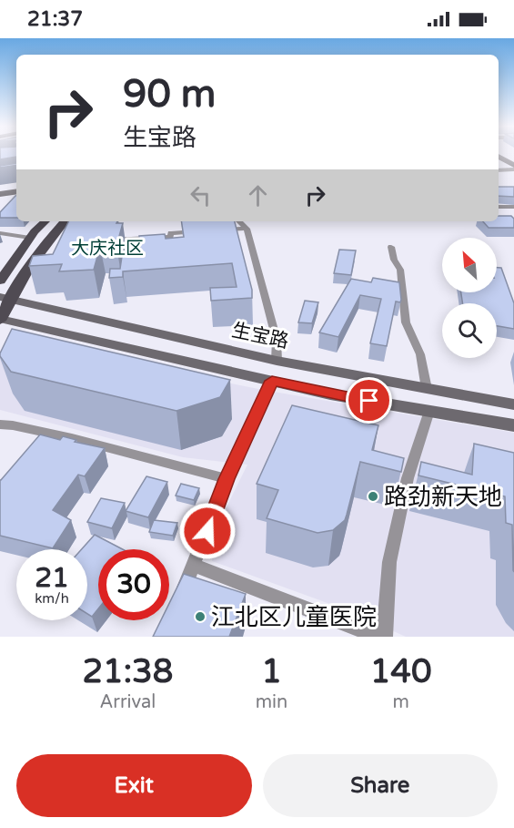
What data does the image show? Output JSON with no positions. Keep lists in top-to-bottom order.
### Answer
{
  "streets": {
    "main road": ["生宝路"]
  },
  "districts": ["大庆社区"],
  "places": ["路劲新天地", "江北区儿童医院"],
  "north": "top left",
  "page": {
    "status": "21:37",
    "turn": ["90 m", "生宝路"],
    "speed": "21 km/h",
    "limit": "30",
    "eta": [
      "21:38",
      "Arrival",
      "1",
      "min",
      "140",
      "m"
    ],
    "buttons": ["Exit", "Share"]
  }
}
